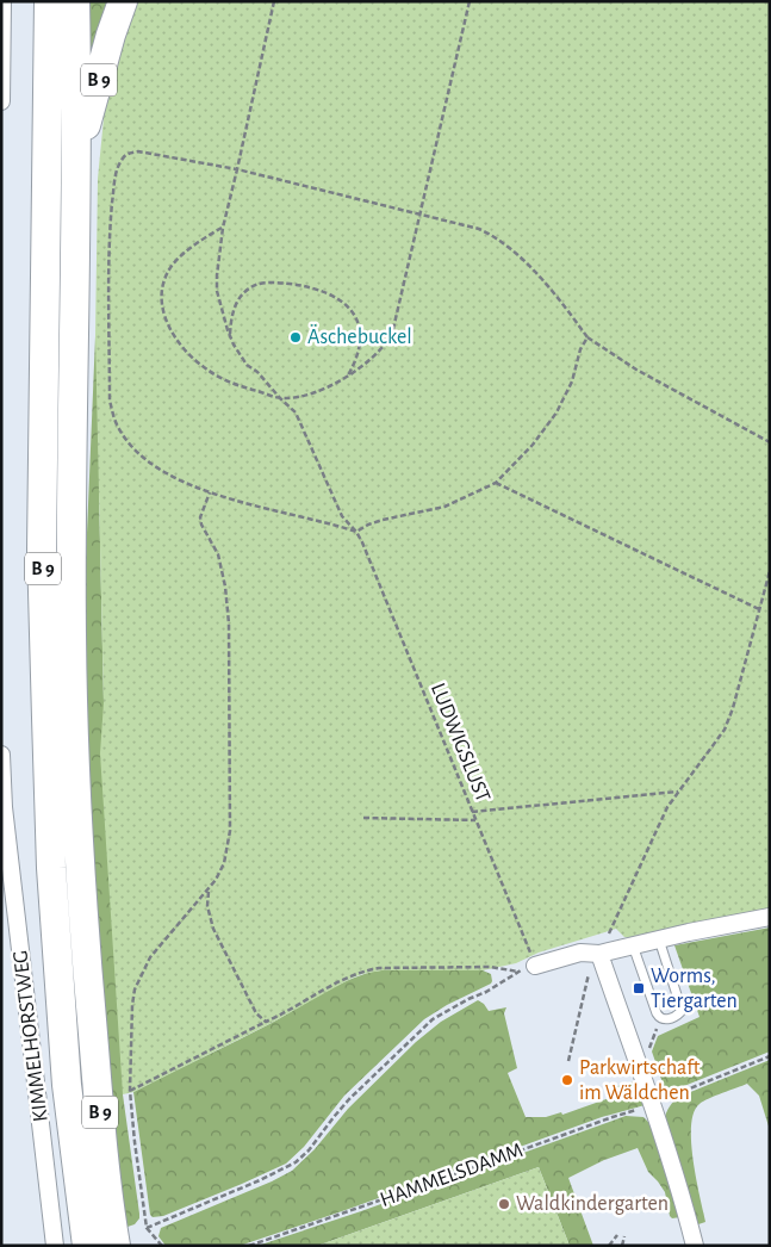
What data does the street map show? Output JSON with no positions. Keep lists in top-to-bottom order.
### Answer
{
  "streets": {
    "highway": ["B 9"],
    "street": ["KIMMELHORSTWEG"],
    "path": ["LUDWIGSLUST", "HAMMELSDAMM"]
  },
  "places": {
    "other": ["Äschebuckel", "Parkwirtschaft im Wäldchen", "Waldkindergarten"],
    "transit": ["Worms, Tiergarten"]
  }
}
